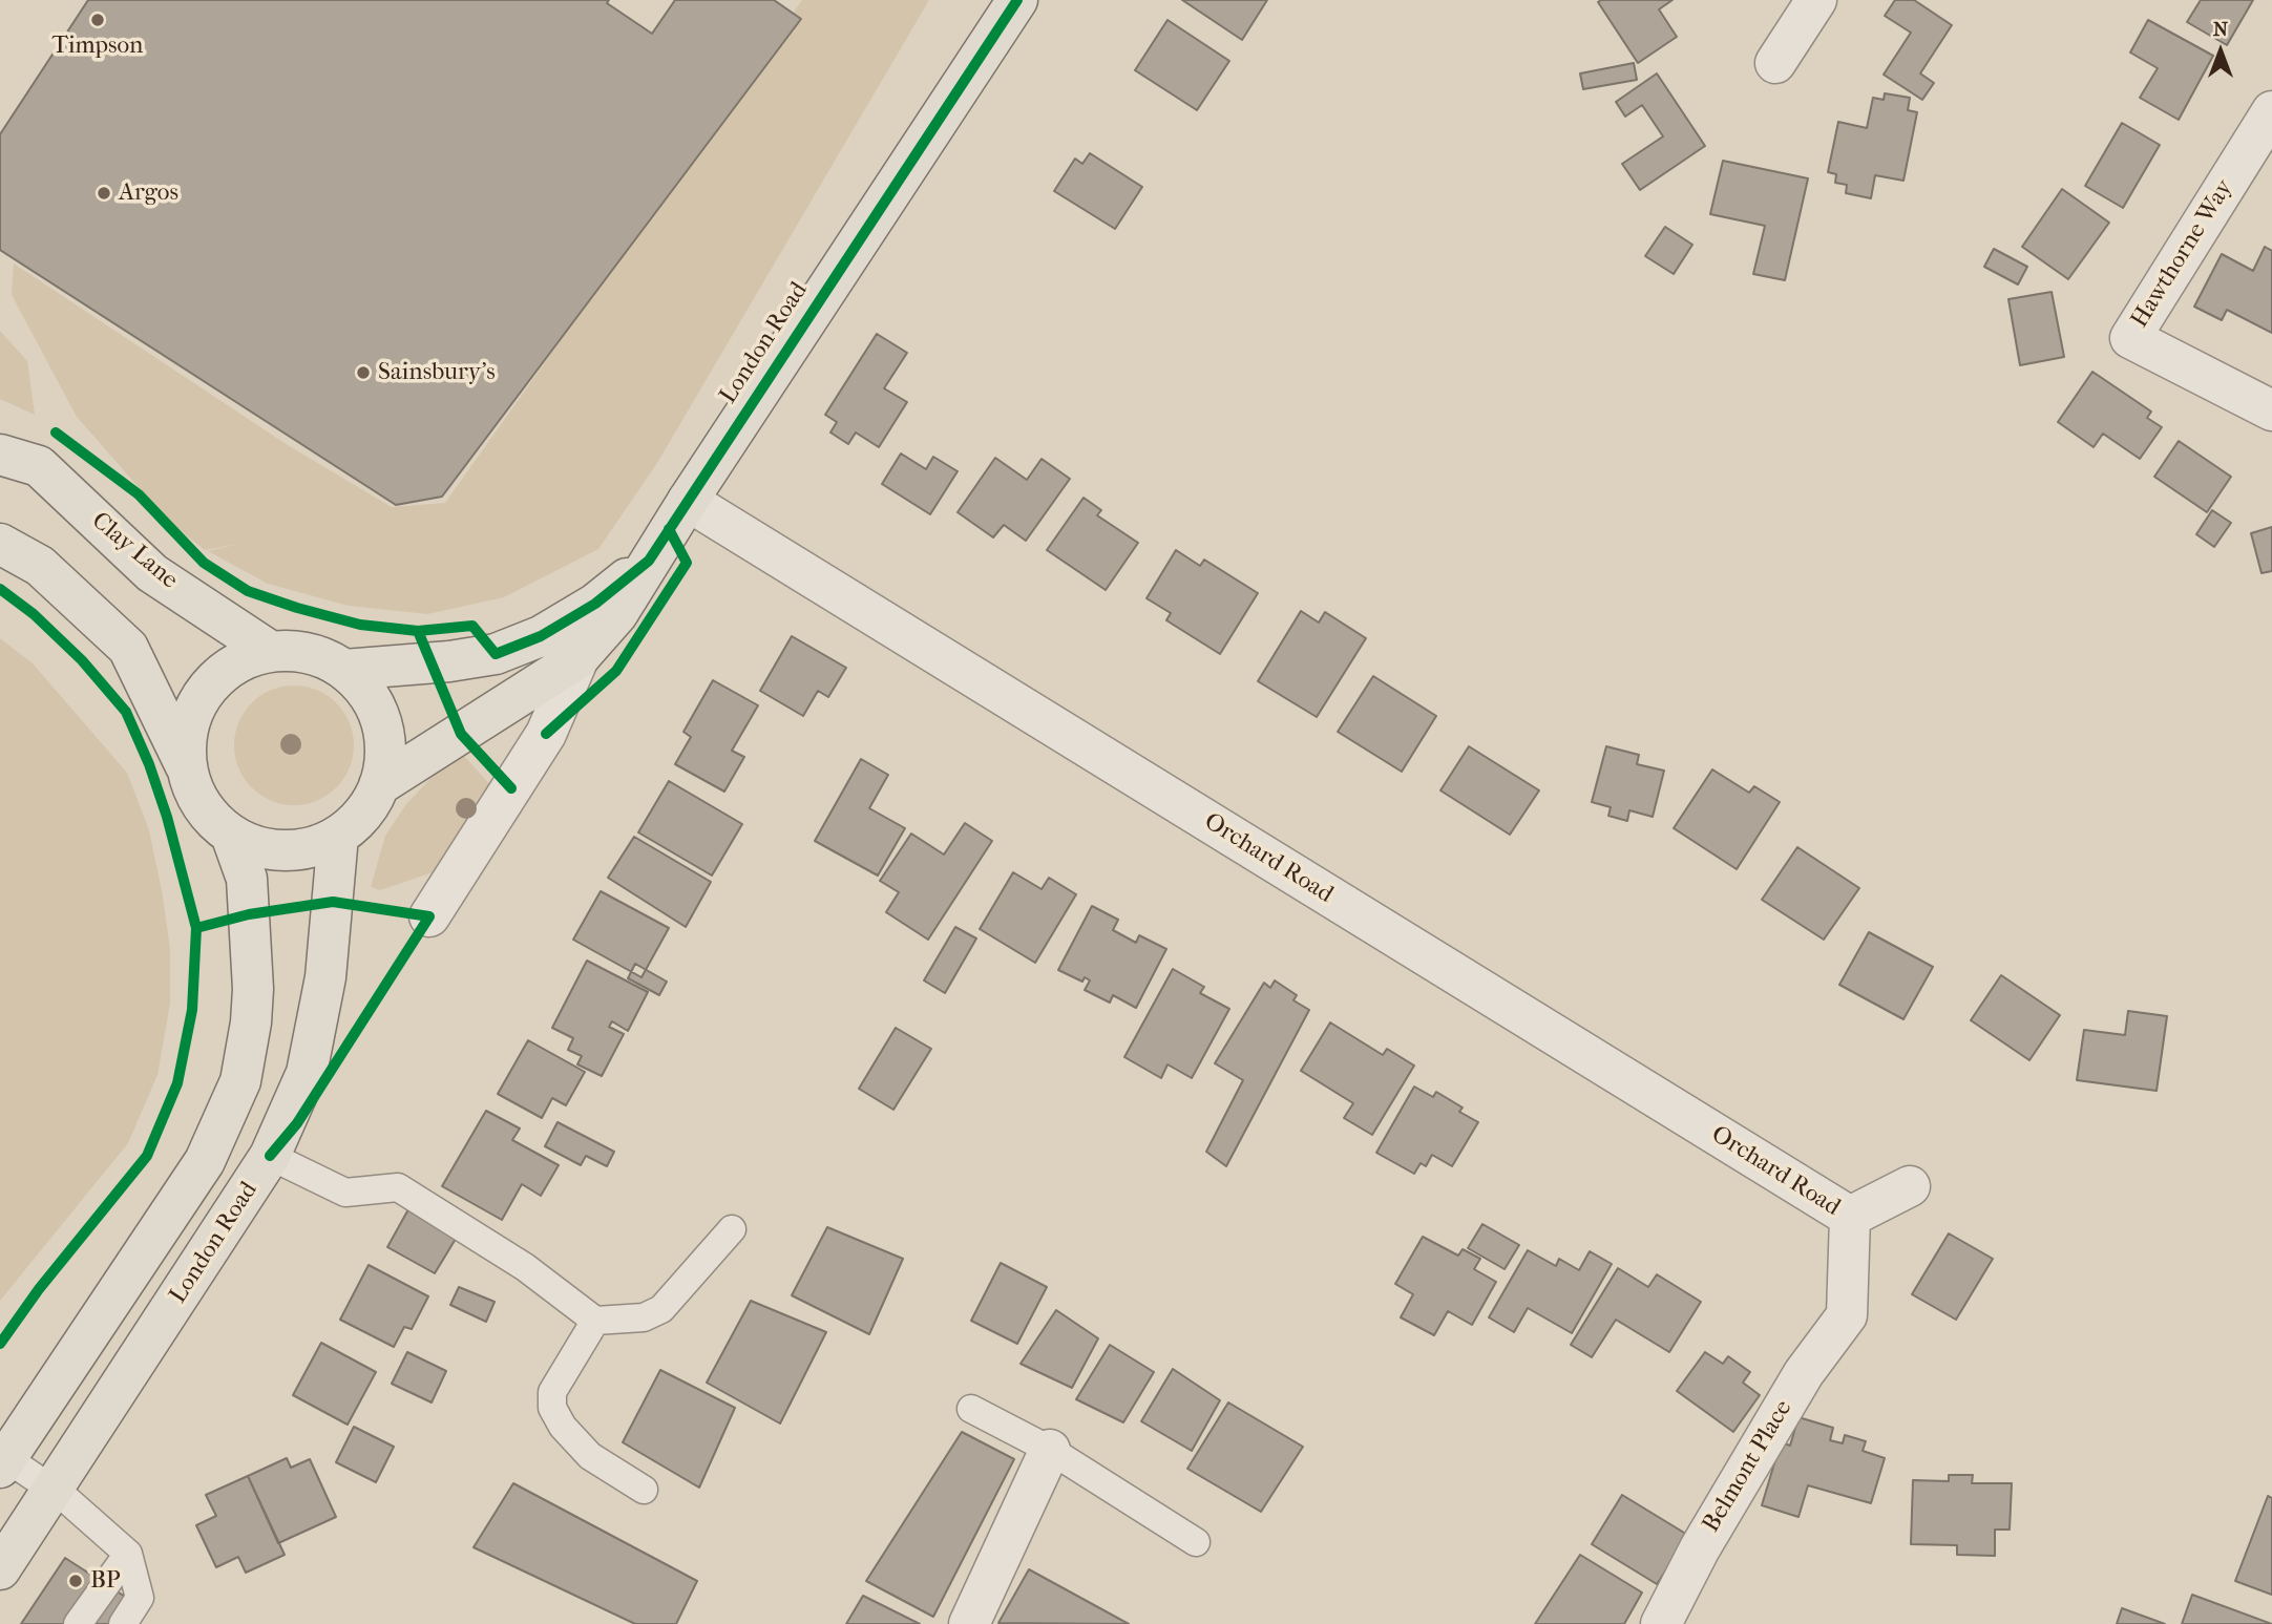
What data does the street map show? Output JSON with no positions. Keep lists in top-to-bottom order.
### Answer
{
  "streets": {
    "main road": ["London Road", "Clay Lane"],
    "street": ["Hawthorne Way", "Orchard Road", "Belmont Place"]
  },
  "crossings": [
    ["London Road", "Clay Lane"],
    ["London Road", "Orchard Road"],
    ["Orchard Road", "Belmont Place"]
  ],
  "places": [
    "Timpson",
    "Argos",
    "Sainsbury's",
    "BP"
  ],
  "north": "top"
}
